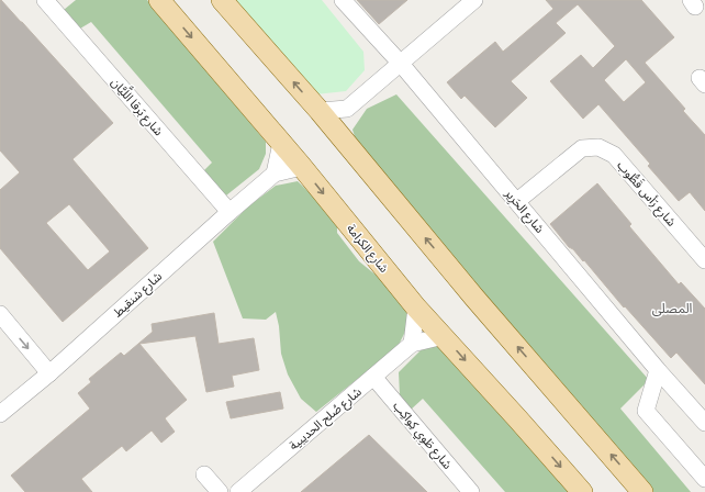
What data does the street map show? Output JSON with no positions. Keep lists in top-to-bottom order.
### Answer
{
  "streets": {
    "main road": ["شارع الكرامة"],
    "street": [
      "شارع بَرقا اللَّيَّان",
      "شارع رَأس قَطُّوب",
      "شارع الحَرِير",
      "شارع شنقيط",
      "شارع صُلح الحديبية",
      "شارع طَوِي كِواكِب"
    ]
  },
  "crossings": [
    ["شارع بَرقا اللَّيَّان", "شارع شنقيط"],
    ["شارع رَأس قَطُّوب", "شارع الحَرِير"],
    ["شارع الكرامة", "شارع شنقيط"],
    ["شارع الكرامة", "شارع صُلح الحديبية"],
    ["شارع صُلح الحديبية", "شارع طَوِي كِواكِب"]
  ],
  "districts": ["المصلى"]
}
